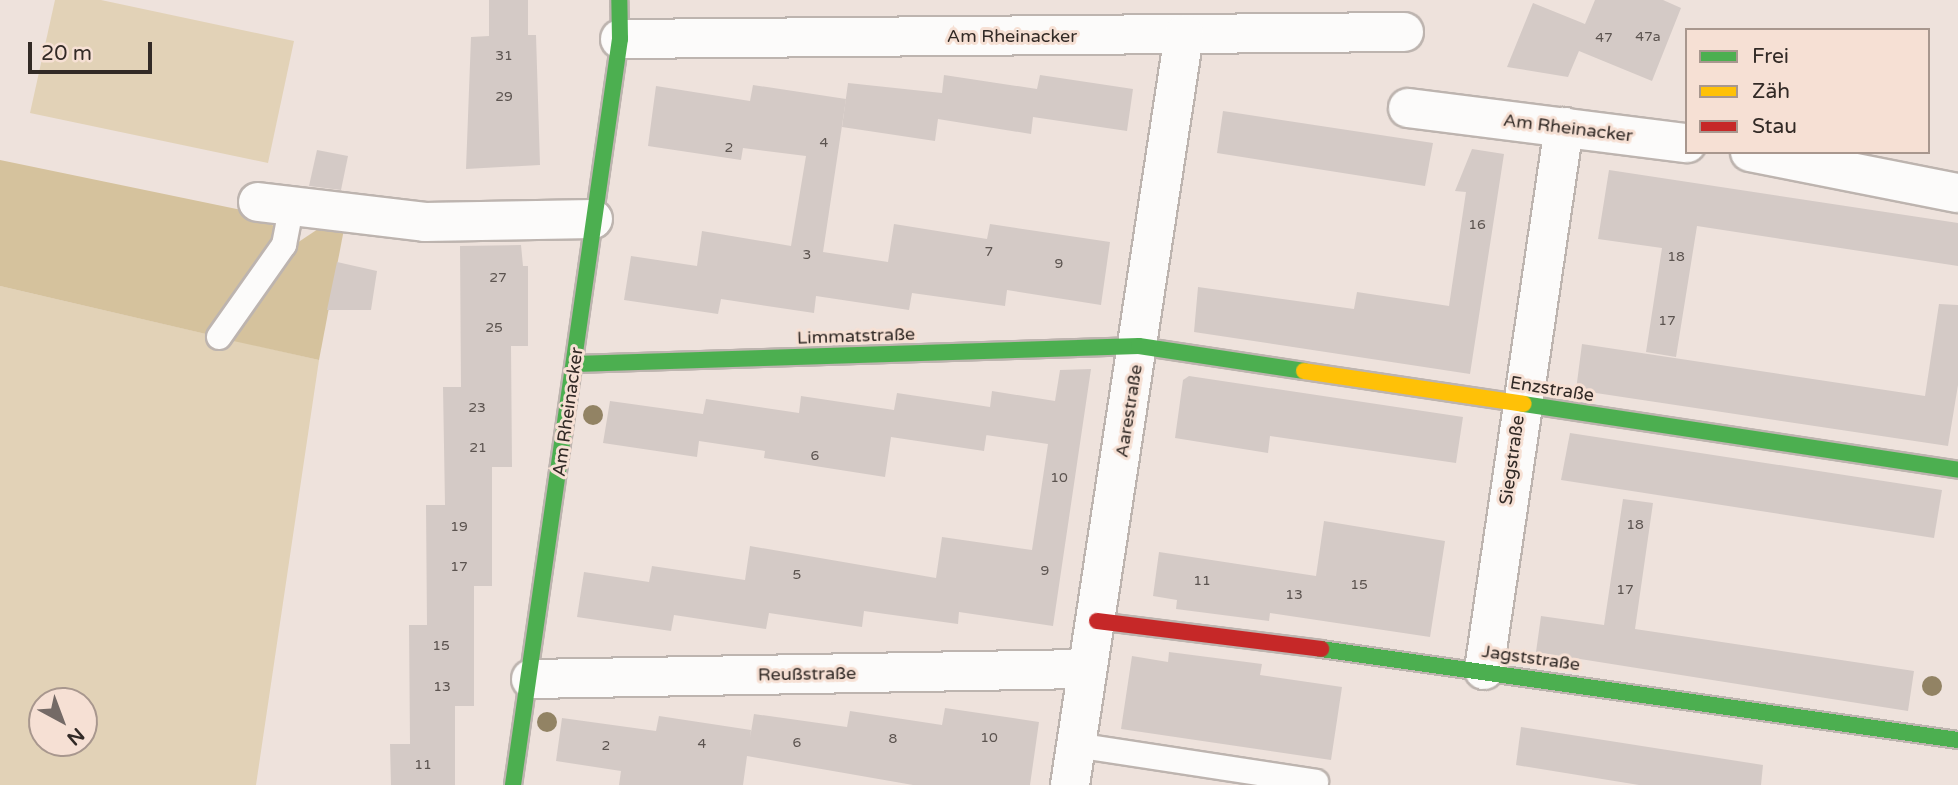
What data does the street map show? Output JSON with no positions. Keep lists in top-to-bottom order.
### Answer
{
  "streets": {
    "street": [
      "Am Rheinacker",
      "Limmatstraße",
      "Enzstraße",
      "Aarestraße",
      "Siegstraße",
      "Jagststraße",
      "Reußstraße"
    ]
  },
  "crossings": [
    ["Am Rheinacker", "Limmatstraße"],
    ["Am Rheinacker", "Aarestraße"],
    ["Am Rheinacker", "Siegstraße"],
    ["Am Rheinacker", "Reußstraße"],
    ["Limmatstraße", "Enzstraße"],
    ["Limmatstraße", "Aarestraße"],
    ["Enzstraße", "Aarestraße"],
    ["Enzstraße", "Siegstraße"],
    ["Aarestraße", "Jagststraße"],
    ["Aarestraße", "Reußstraße"],
    ["Siegstraße", "Jagststraße"]
  ],
  "house_numbers": [
    "47a",
    "47",
    "31",
    "29",
    "4",
    "2",
    "16",
    "7",
    "3",
    "18",
    "9",
    "27",
    "17",
    "25",
    "23",
    "21",
    "6",
    "10",
    "18",
    "19",
    "17",
    "9",
    "5",
    "11",
    "15",
    "17",
    "13",
    "15",
    "13",
    "10",
    "8",
    "6",
    "4",
    "2",
    "11"
  ],
  "legend": ["Frei", "Zäh", "Stau"],
  "scale_bar": "20 m",
  "north": "bottom right"
}
